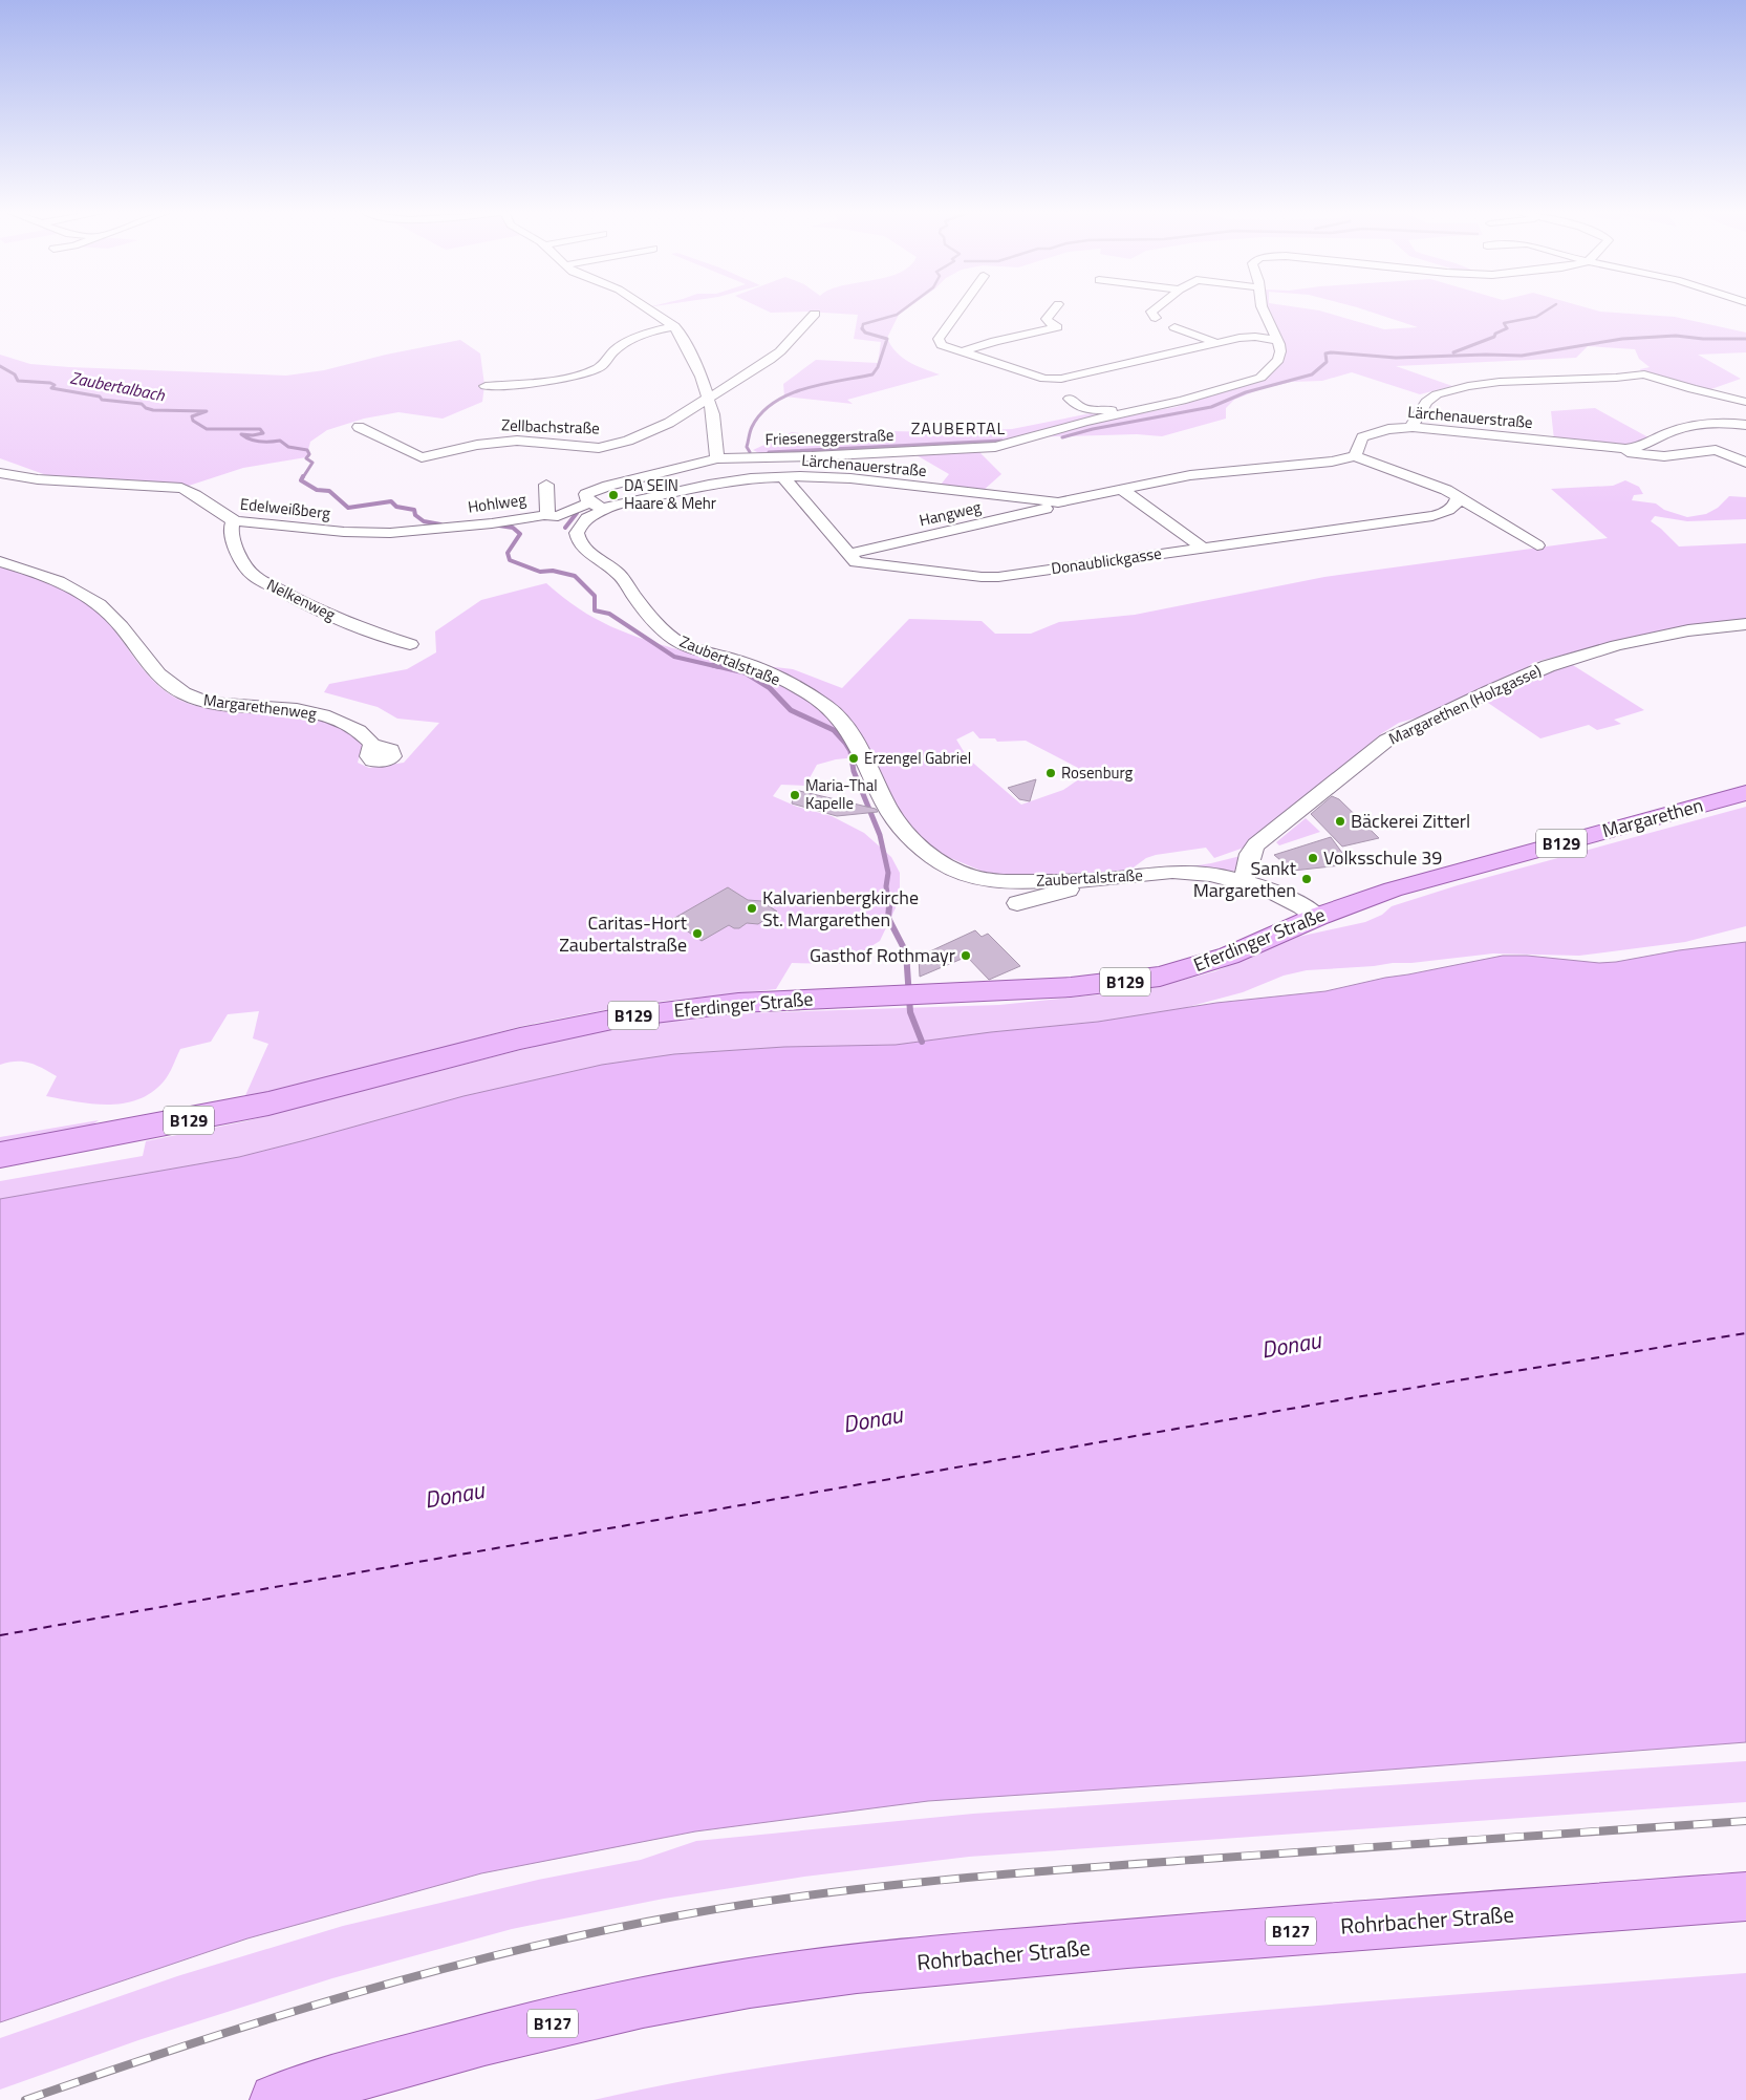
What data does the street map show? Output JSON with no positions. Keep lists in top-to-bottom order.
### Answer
{
  "streets": {
    "main road": [
      "Margarethen",
      "B129",
      "Eferdinger Straße",
      "Rohrbacher Straße",
      "B127"
    ],
    "street": [
      "Lärchenauerstraße",
      "Zellbachstraße",
      "Frieseneggerstraße",
      "Hohlweg",
      "Edelweißberg",
      "Hangweg",
      "Donaublickgasse",
      "Nelkenweg",
      "Zaubertalstraße",
      "Margarethen (Holzgasse)",
      "Margarethenweg"
    ]
  },
  "crossings": [
    ["Lärchenauerstraße", "Hohlweg"],
    ["Lärchenauerstraße", "Hangweg"],
    ["Lärchenauerstraße", "Donaublickgasse"],
    ["Hohlweg", "Edelweißberg"],
    ["Hohlweg", "Zaubertalstraße"],
    ["Edelweißberg", "Nelkenweg"],
    ["Hangweg", "Donaublickgasse"],
    ["Zaubertalstraße", "Margarethen (Holzgasse)"],
    ["Zaubertalstraße", "Eferdinger Straße"],
    ["Margarethen", "Eferdinger Straße"]
  ],
  "districts": ["ZAUBERTAL"],
  "water": ["Zaubertalbach", "Donau"],
  "places": [
    "DA SEIN Haare & Mehr",
    "Erzengel Gabriel",
    "Rosenburg",
    "Maria-Thal Kapelle",
    "Bäckerei Zitterl",
    "Volksschule 39",
    "Sankt Margarethen",
    "Kalvarienbergkirche St. Margarethen",
    "Caritas-Hort Zaubertalstraße",
    "Gasthof Rothmayr"
  ]
}
